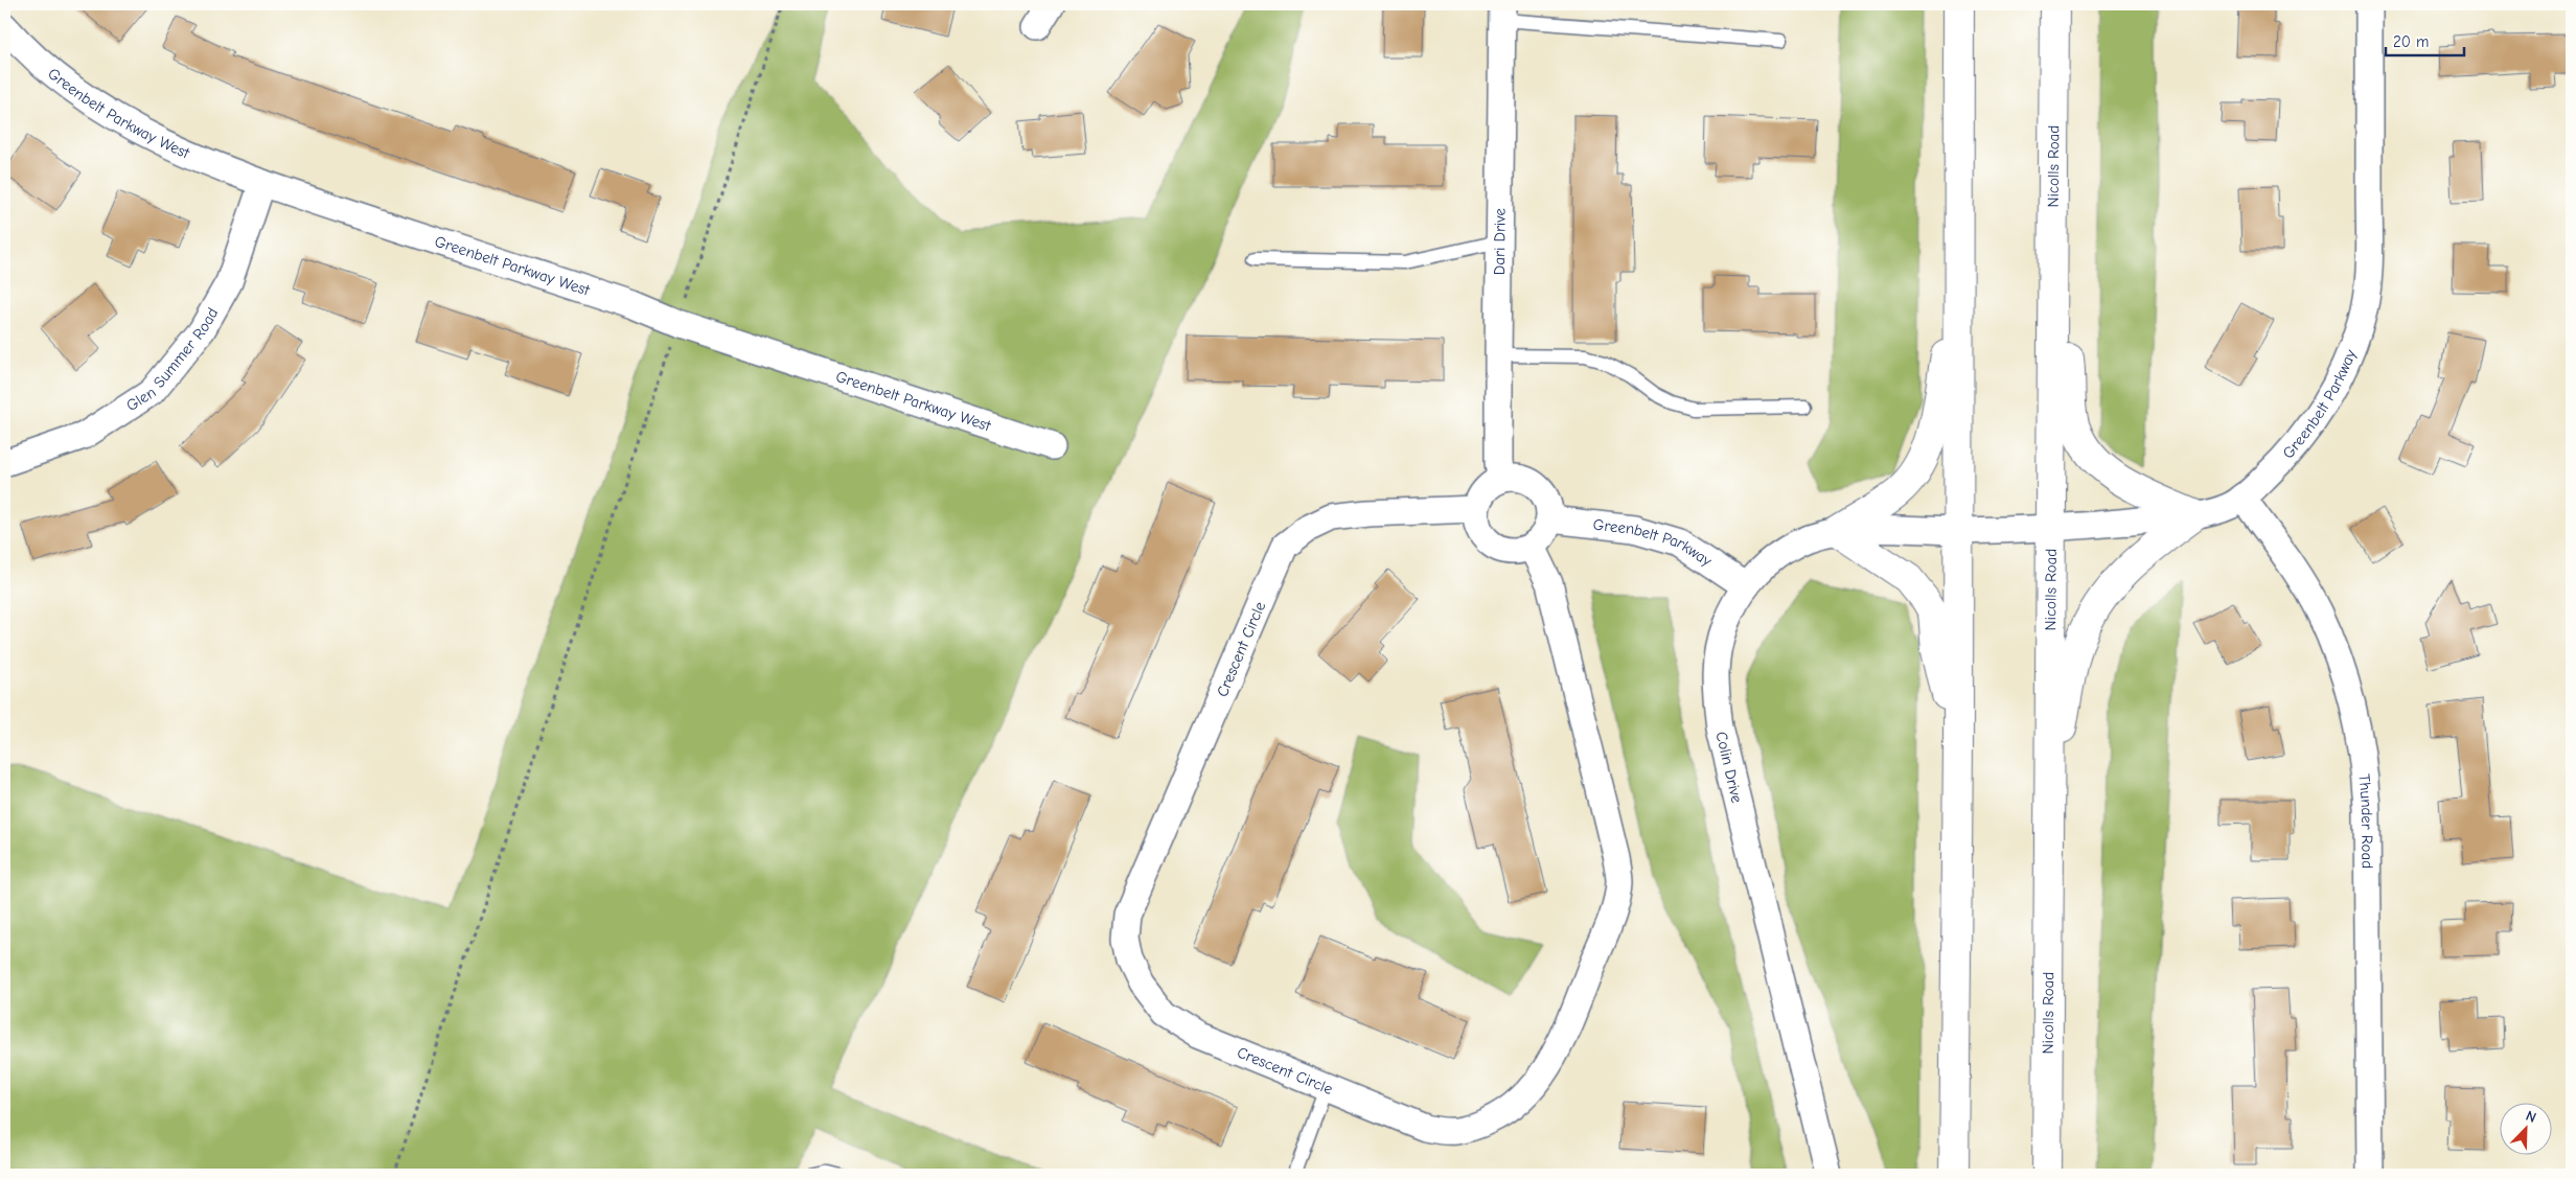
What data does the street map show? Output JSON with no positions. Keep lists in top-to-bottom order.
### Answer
{
  "streets": {
    "highway": ["Nicolls Road"],
    "street": [
      "Greenbelt Parkway West",
      "Dari Drive",
      "Glen Summer Road",
      "Greenbelt Parkway",
      "Crescent Circle",
      "Colin Drive",
      "Thunder Road"
    ]
  },
  "crossings": [
    ["Greenbelt Parkway West", "Glen Summer Road"],
    ["Nicolls Road", "Greenbelt Parkway"],
    ["Dari Drive", "Greenbelt Parkway"],
    ["Dari Drive", "Crescent Circle"],
    ["Greenbelt Parkway", "Crescent Circle"],
    ["Greenbelt Parkway", "Colin Drive"],
    ["Greenbelt Parkway", "Thunder Road"]
  ],
  "scale_bar": "20 m",
  "north": "top right"
}
